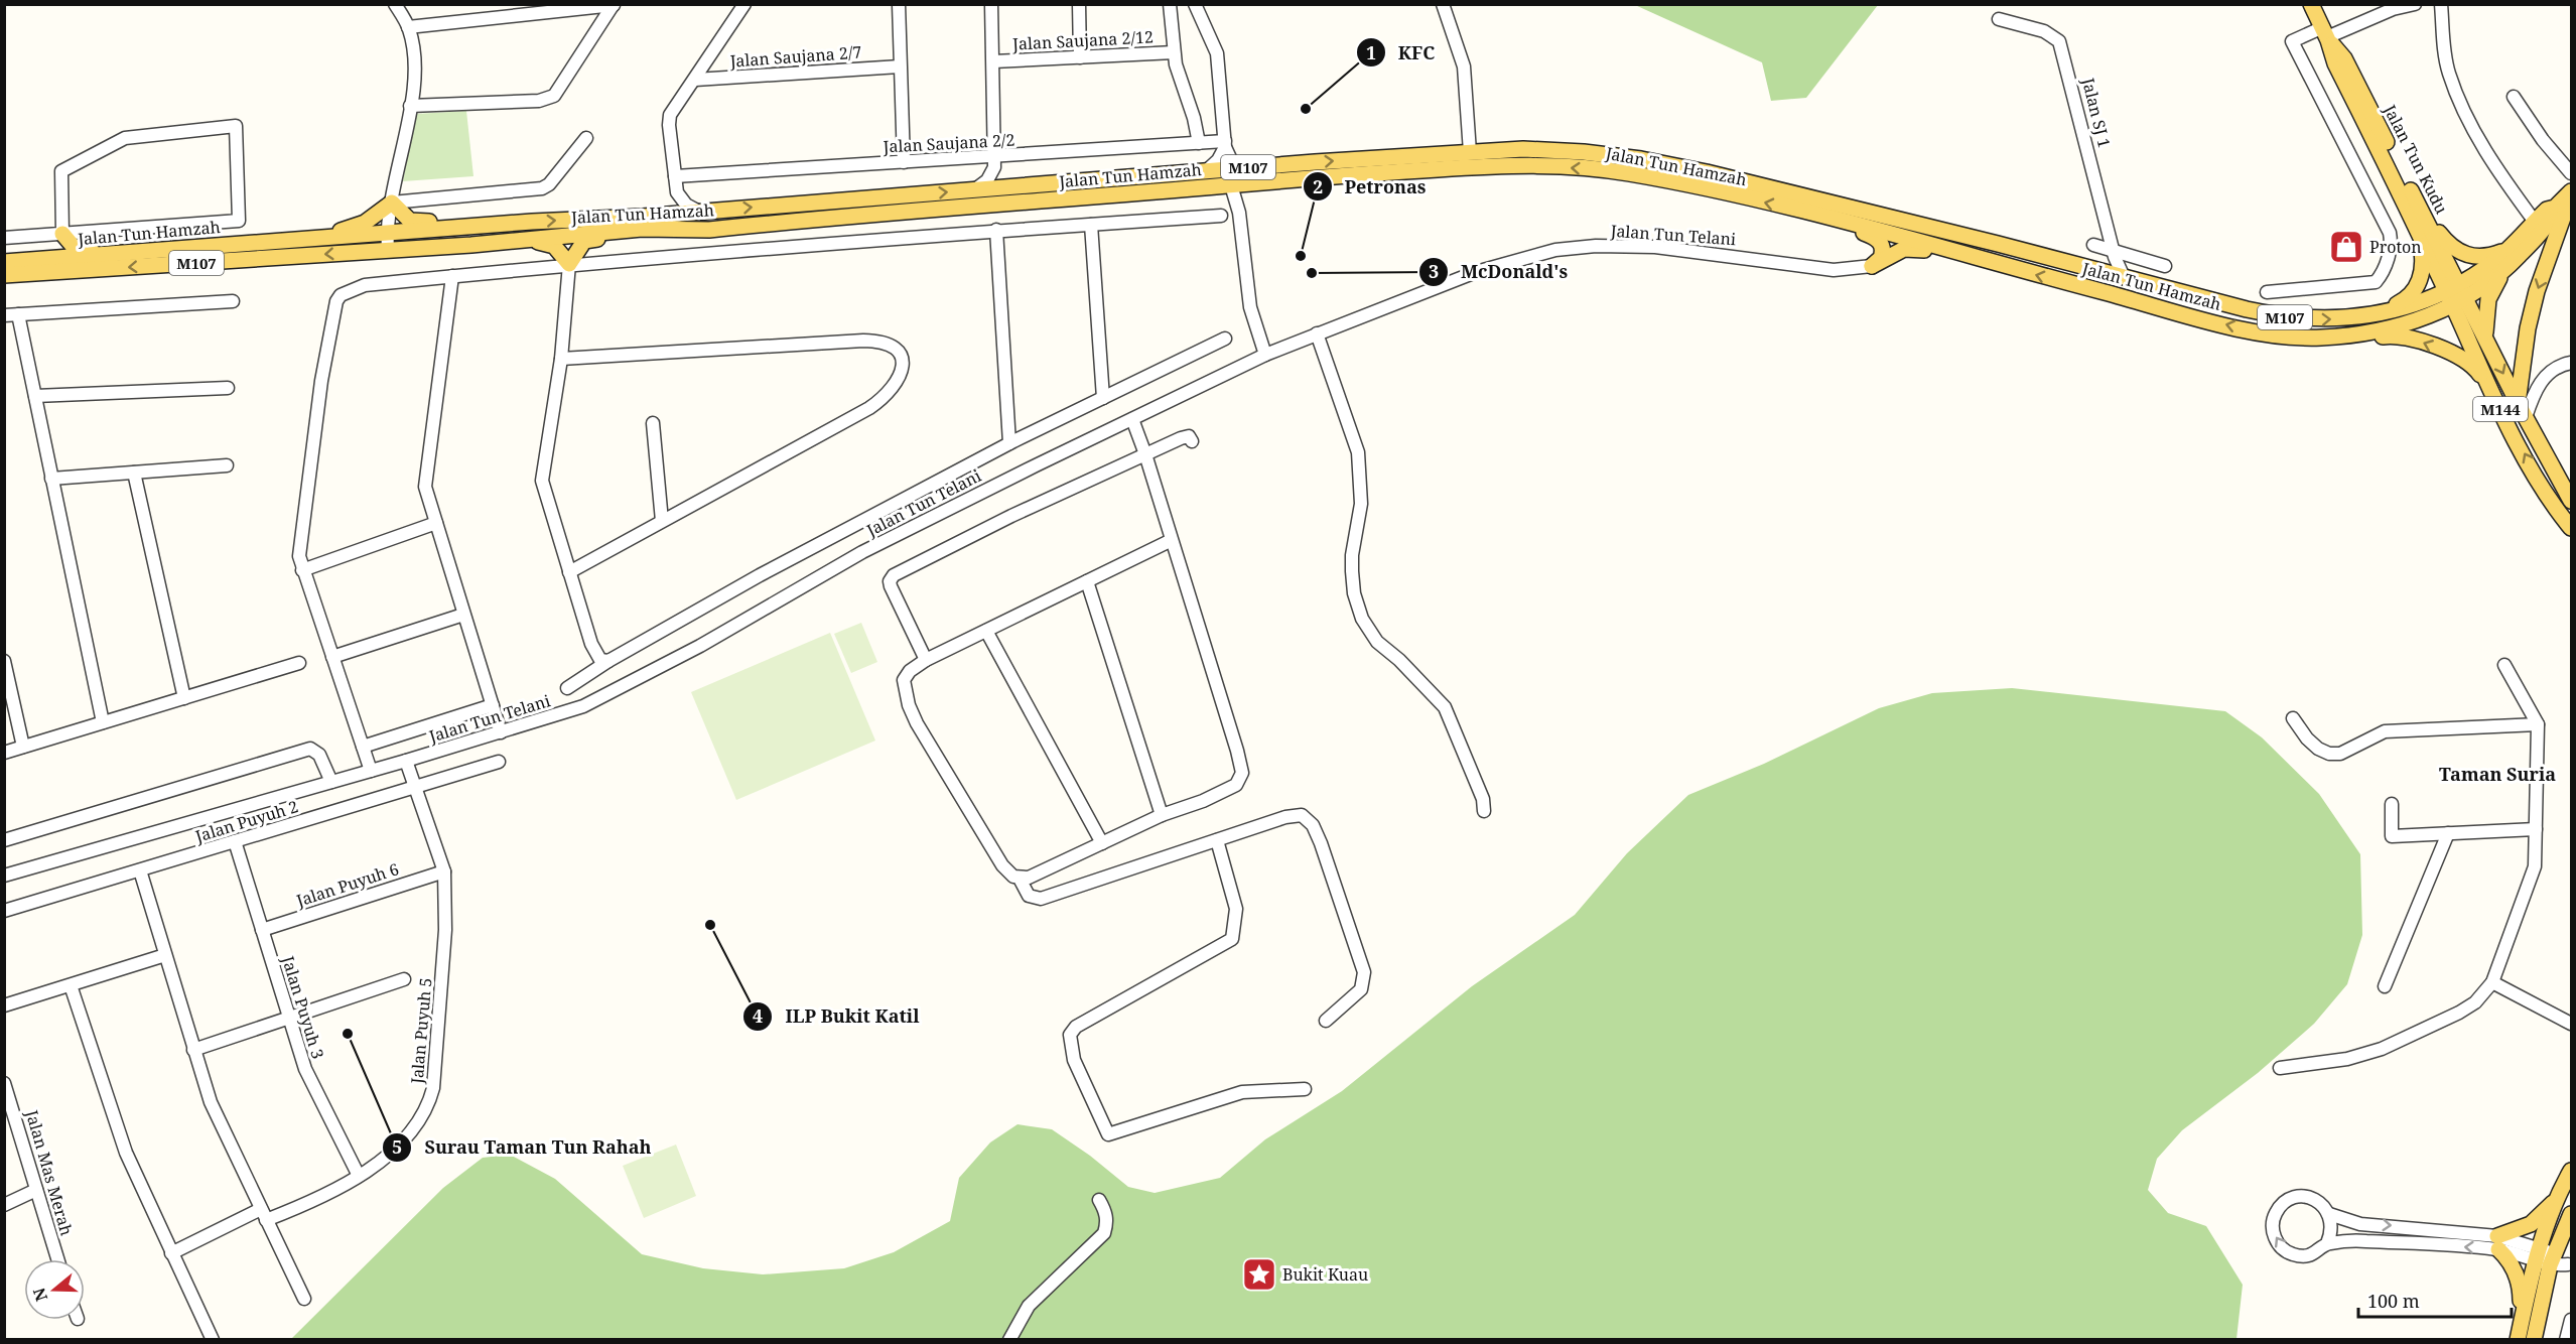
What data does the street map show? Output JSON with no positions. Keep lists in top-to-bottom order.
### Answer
{
  "streets": {
    "main road": [
      "Jalan Tun Kudu",
      "Jalan Tun Hamzah",
      "M107",
      "M144"
    ],
    "street": [
      "Jalan Saujana 2/12",
      "Jalan Saujana 2/7",
      "Jalan SJ 1",
      "Jalan Saujana 2/2",
      "Jalan Tun Telani",
      "Jalan Puyuh 2",
      "Jalan Puyuh 6",
      "Jalan Puyuh 3",
      "Jalan Puyuh 5",
      "Jalan Mas Merah"
    ]
  },
  "crossings": [
    ["Jalan SJ 1", "Jalan Tun Hamzah"],
    ["Jalan Tun Kudu", "Jalan Tun Hamzah"],
    ["Jalan Tun Kudu", "M107"],
    ["Jalan Tun Kudu", "M144"],
    ["Jalan Tun Hamzah", "M107"],
    ["Jalan Tun Hamzah", "M144"],
    ["M107", "M144"],
    ["Jalan Tun Telani", "Jalan Puyuh 5"],
    ["Jalan Puyuh 2", "Jalan Puyuh 3"],
    ["Jalan Puyuh 2", "Jalan Puyuh 5"],
    ["Jalan Puyuh 6", "Jalan Puyuh 3"],
    ["Jalan Puyuh 6", "Jalan Puyuh 5"],
    ["Jalan Puyuh 3", "Jalan Puyuh 5"]
  ],
  "districts": ["Taman Suria"],
  "places": {
    "other": [
      "KFC",
      "Petronas",
      "McDonald's",
      "ILP Bukit Katil",
      "Surau Taman Tun Rahah"
    ],
    "shop": ["Proton"],
    "place": ["Bukit Kuau"]
  },
  "scale_bar": "100 m",
  "north": "left"
}
